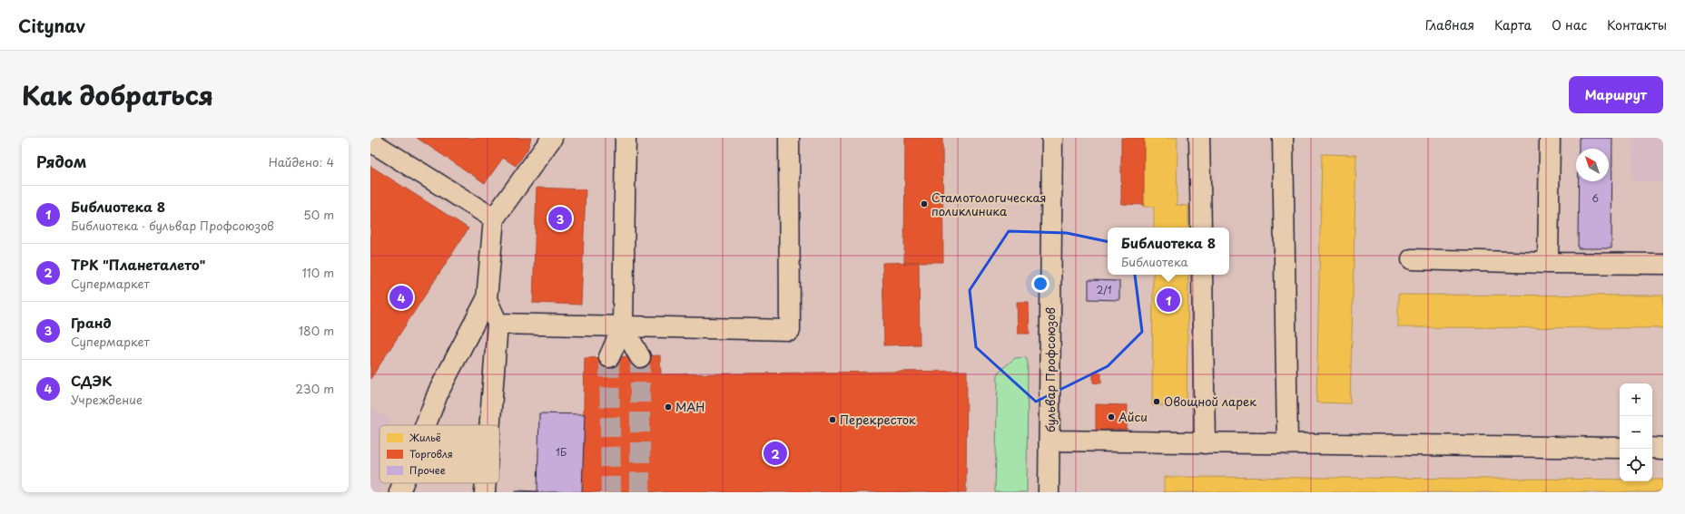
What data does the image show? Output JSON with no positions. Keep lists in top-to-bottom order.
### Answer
{
  "streets": {
    "street": ["бульвар Профсоюзов"]
  },
  "places": [
    "Стамотологическая поликлиника",
    "Овощной ларек",
    "МАН",
    "Айси",
    "Перекресток"
  ],
  "house_numbers": ["6", "2/1", "1Б"],
  "legend": ["Жильё", "Торговля", "Прочее"],
  "north": "top left",
  "page": {
    "header": "Citynav",
    "nav": [
      "Главная",
      "Карта",
      "О нас",
      "Контакты"
    ],
    "title": "Как добраться",
    "buttons": "Маршрут",
    "heading": ["Рядом", "Найдено: 4"],
    "list": [
      {
        "mark": "1",
        "name": "Библиотека 8",
        "note": "Библиотека · бульвар Профсоюзов",
        "value": "50 m"
      },
      {
        "mark": "2",
        "name": "ТРК \"Планеталето\"",
        "note": "Супермаркет",
        "value": "110 m"
      },
      {
        "mark": "3",
        "name": "Гранд",
        "note": "Супермаркет",
        "value": "180 m"
      },
      {
        "mark": "4",
        "name": "СДЭК",
        "note": "Учреждение",
        "value": "230 m"
      }
    ],
    "pins": [
      "3",
      "4",
      "1",
      "2"
    ],
    "popup": ["Библиотека 8", "Библиотека"],
    "map_buttons": ["+", "−"]
  }
}
